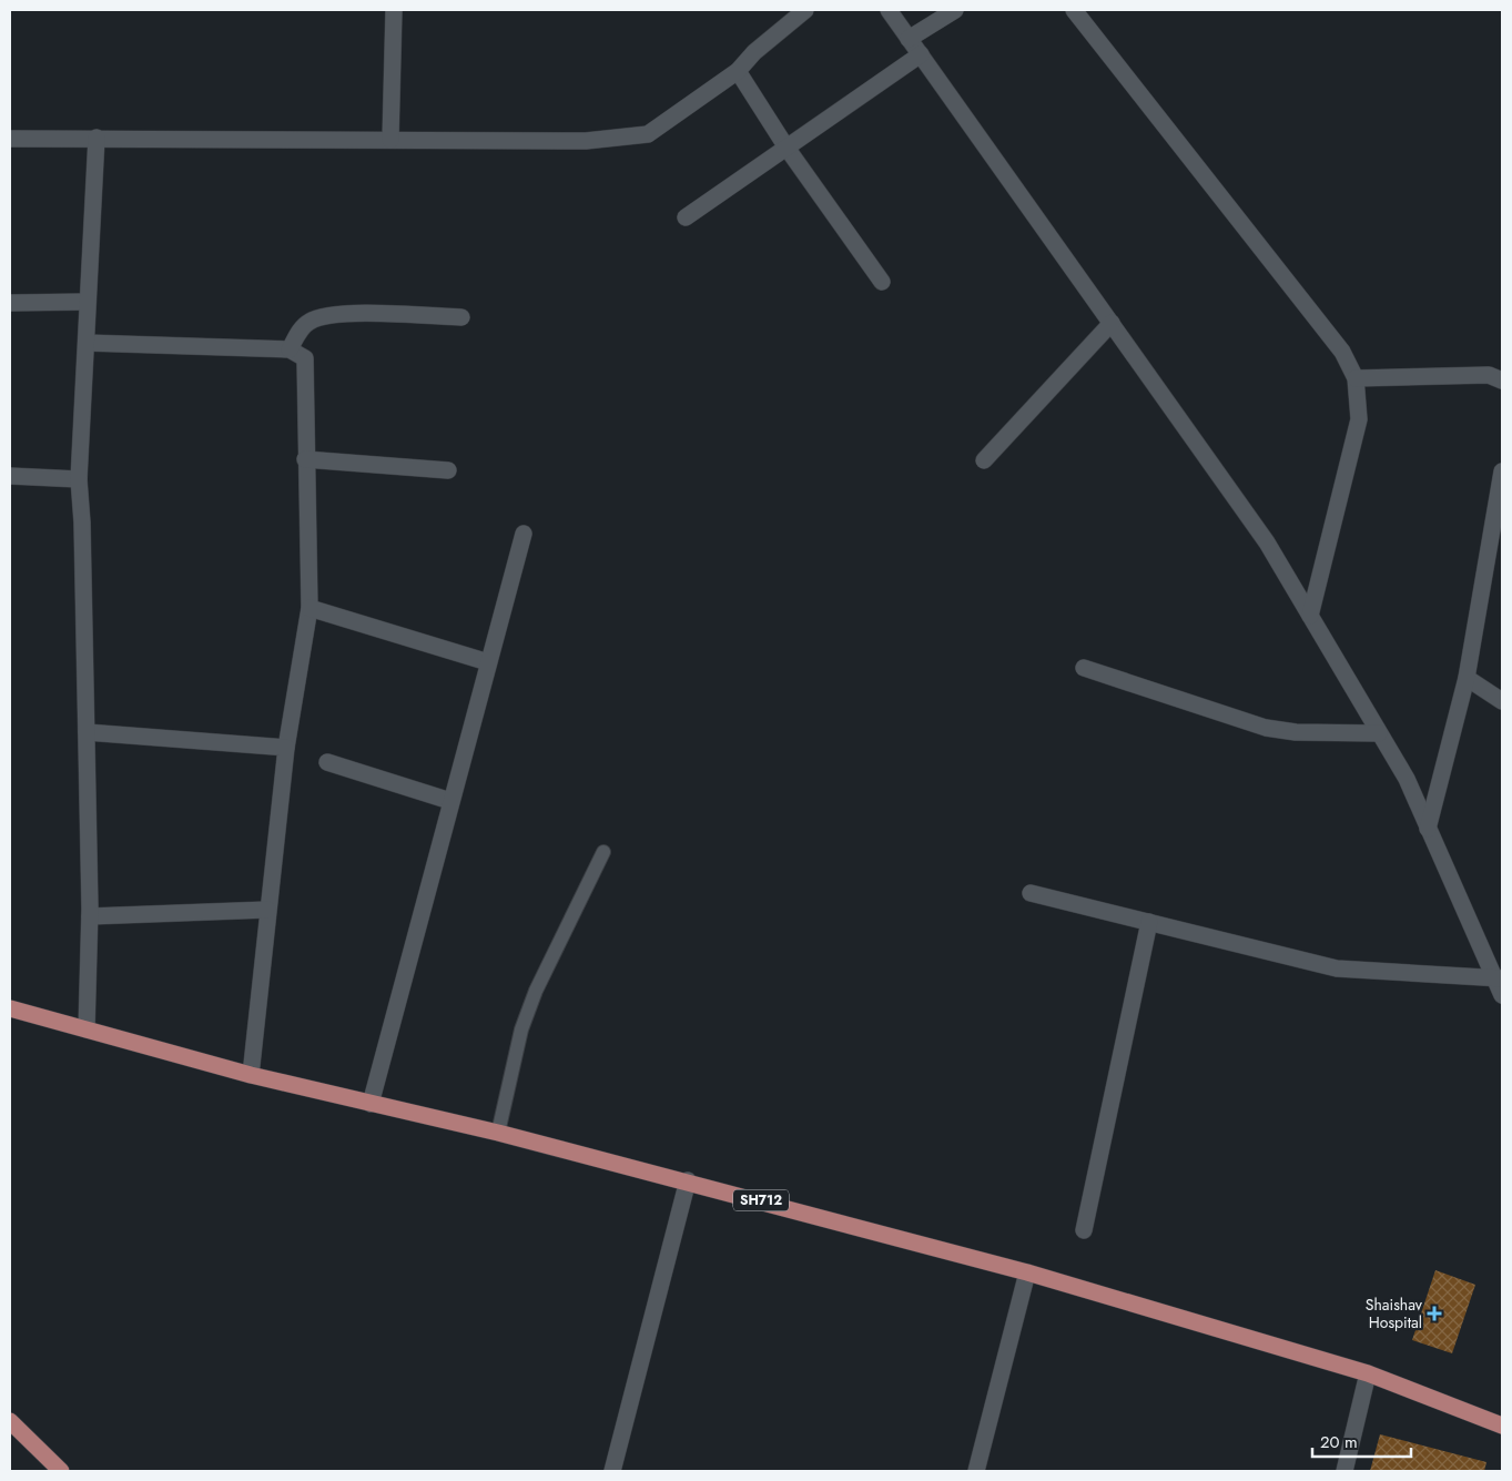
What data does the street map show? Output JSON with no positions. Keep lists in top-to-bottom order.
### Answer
{
  "streets": {
    "main road": ["SH712"]
  },
  "places": {
    "health": ["Shaishav Hospital"]
  },
  "scale_bar": "20 m"
}
